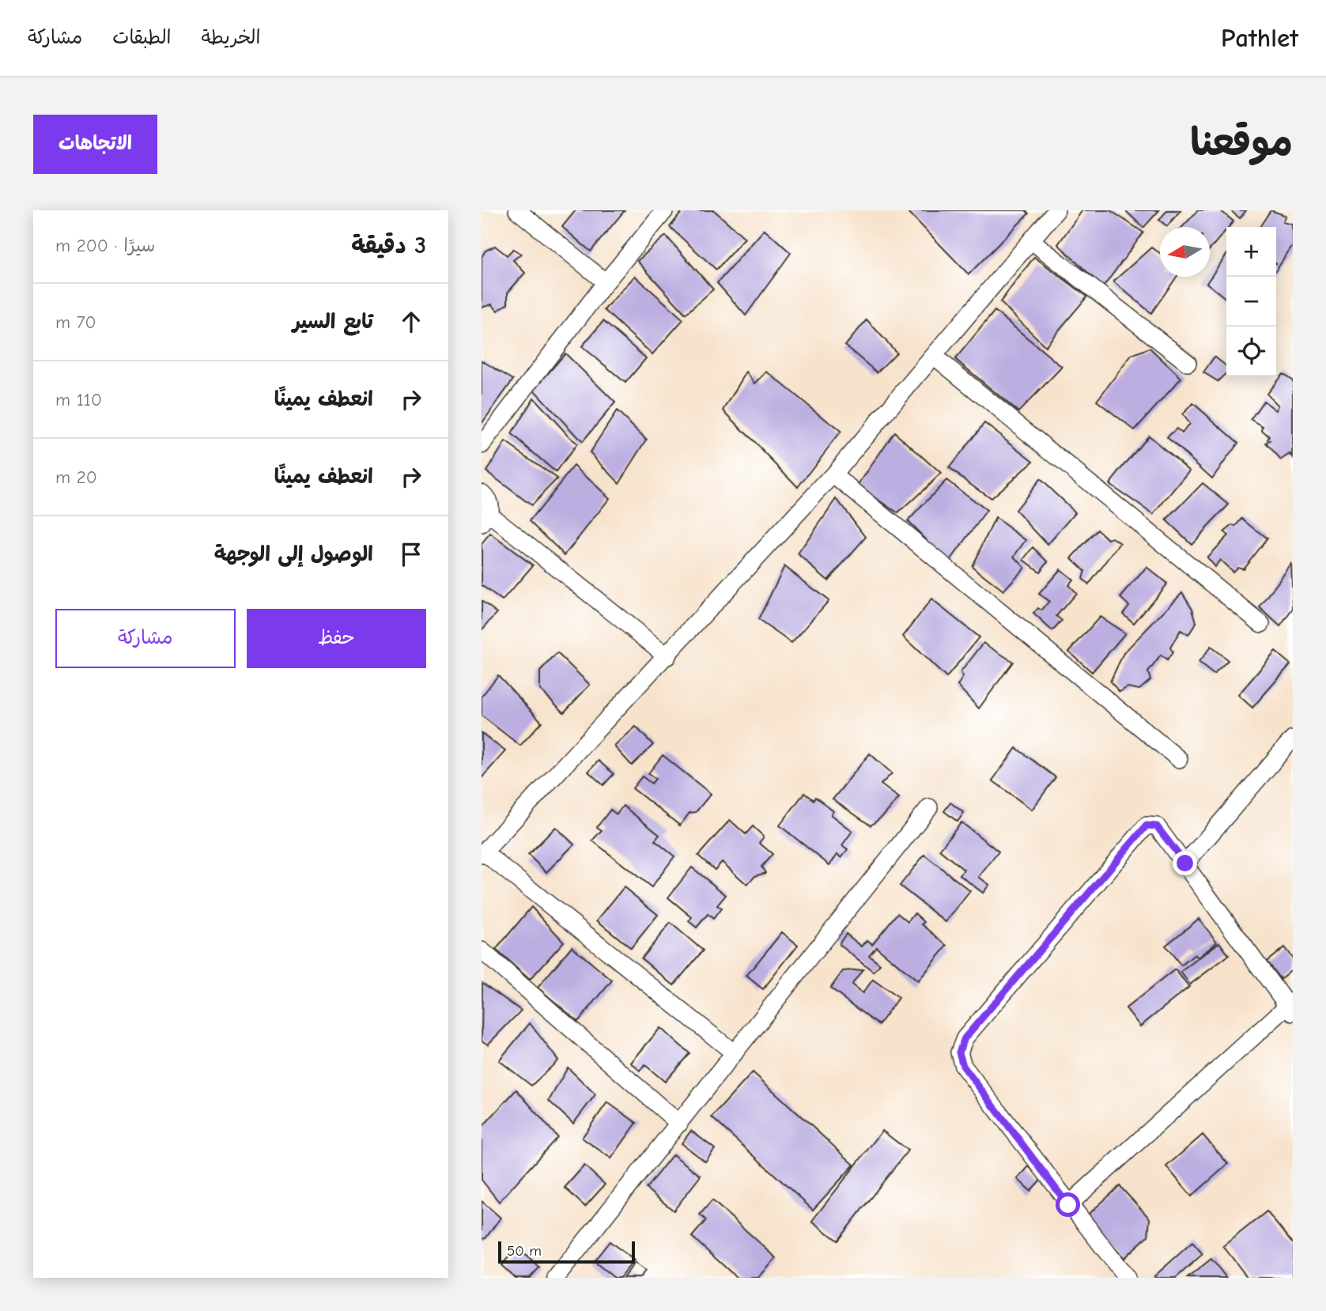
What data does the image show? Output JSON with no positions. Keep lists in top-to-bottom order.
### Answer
{
  "scale_bar": "50 m",
  "north": "left",
  "page": {
    "header": "Pathlet",
    "nav": ["الخريطة", "الطبقات", "مشاركة"],
    "title": "موقعنا",
    "buttons": [
      "الاتجاهات",
      ["حفظ", "مشاركة"]
    ],
    "heading": ["3 دقيقة", "سيرًا · 200 m"],
    "map_buttons": ["+", "−"],
    "list": [
      ["تابع السير", "70 m"],
      ["انعطف يمينًا", "110 m"],
      ["انعطف يمينًا", "20 m"],
      "الوصول إلى الوجهة"
    ],
    "scale": "50 m"
  }
}
